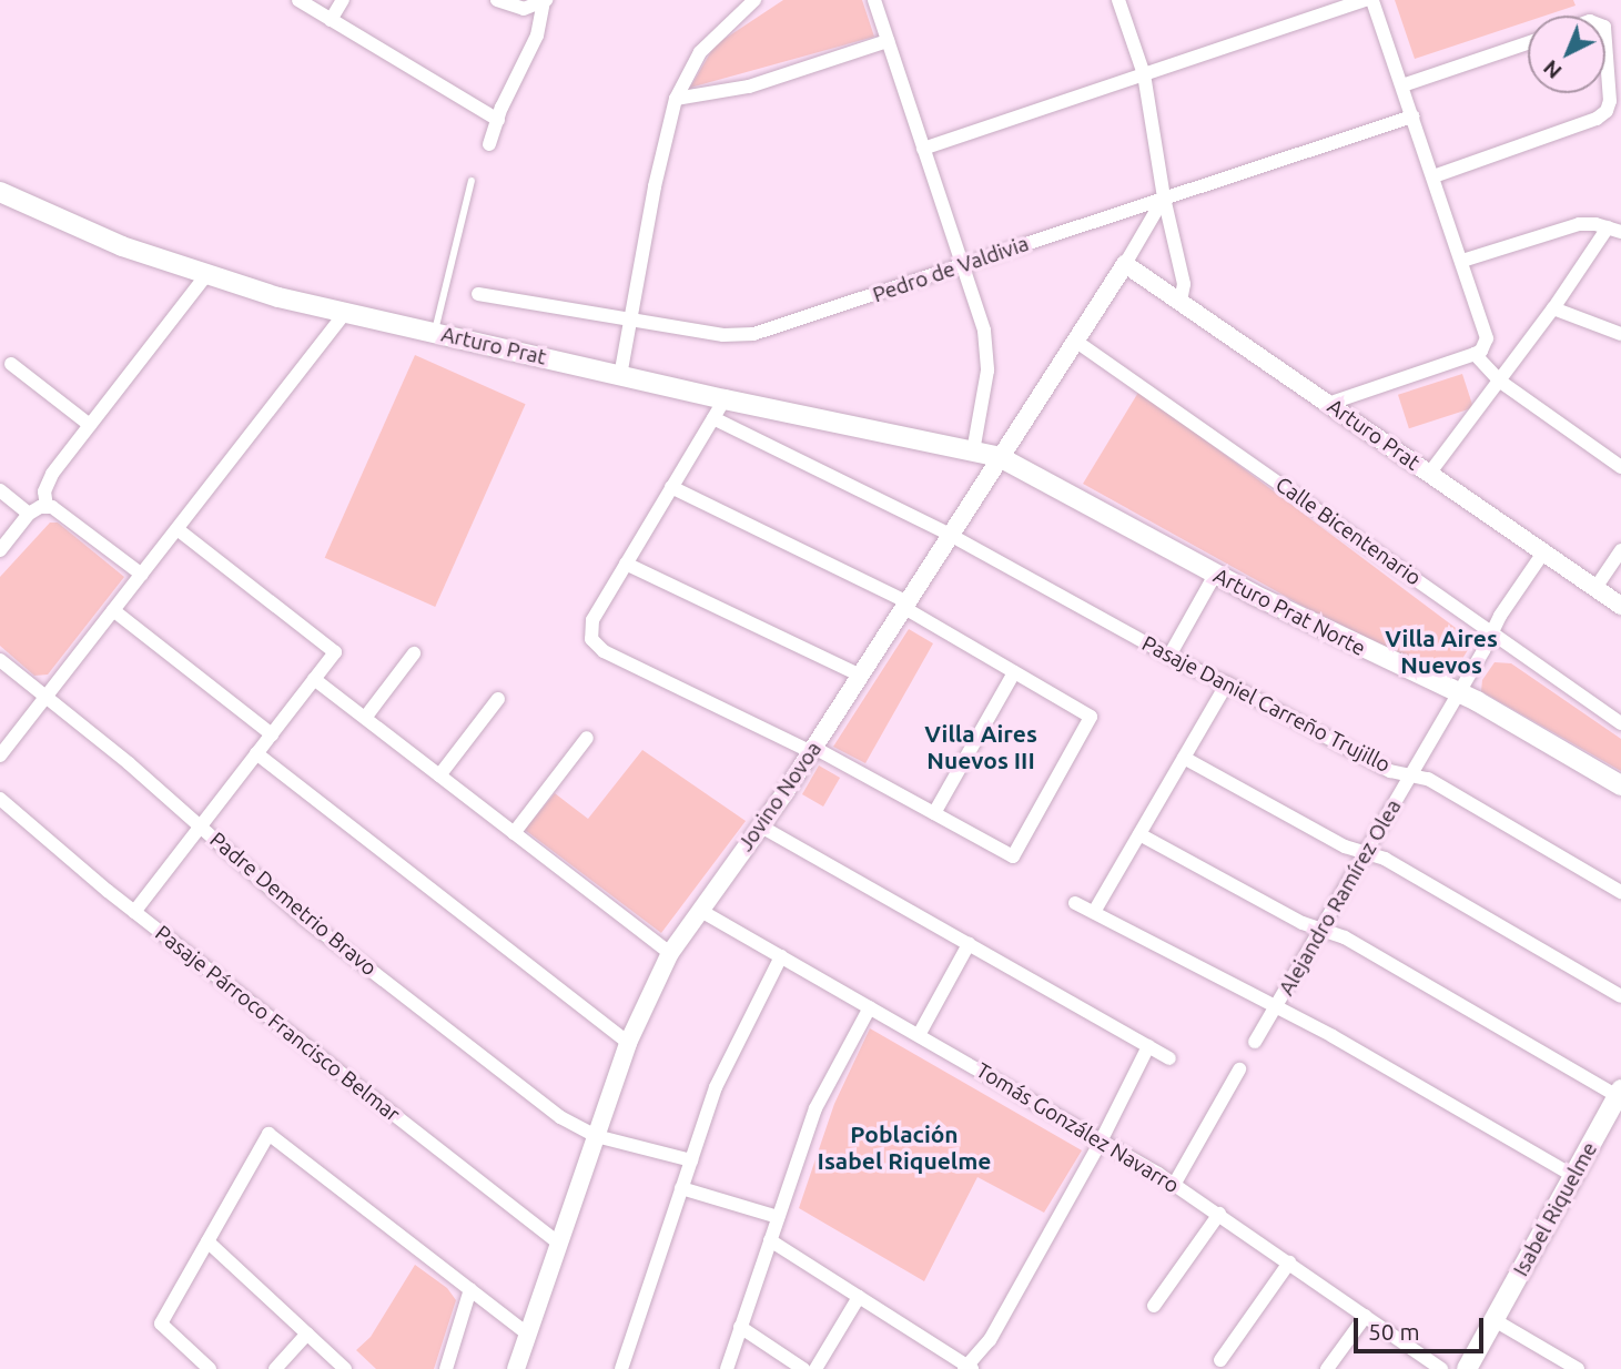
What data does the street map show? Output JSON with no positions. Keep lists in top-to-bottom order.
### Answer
{
  "streets": {
    "main road": ["Arturo Prat", "Arturo Prat Norte", "Isabel Riquelme"],
    "street": [
      "Pedro de Valdivia",
      "Calle Bicentenario",
      "Pasaje Daniel Carreño Trujillo",
      "Jovino Novoa",
      "Alejandro Ramírez Olea",
      "Padre Demetrio Bravo",
      "Pasaje Párroco Francisco Belmar",
      "Tomás González Navarro"
    ]
  },
  "crossings": [
    ["Arturo Prat", "Arturo Prat Norte"],
    ["Arturo Prat", "Jovino Novoa"],
    ["Arturo Prat", "Alejandro Ramírez Olea"],
    ["Calle Bicentenario", "Jovino Novoa"],
    ["Calle Bicentenario", "Alejandro Ramírez Olea"],
    ["Arturo Prat Norte", "Jovino Novoa"],
    ["Arturo Prat Norte", "Alejandro Ramírez Olea"],
    ["Pasaje Daniel Carreño Trujillo", "Jovino Novoa"],
    ["Pasaje Daniel Carreño Trujillo", "Alejandro Ramírez Olea"],
    ["Jovino Novoa", "Padre Demetrio Bravo"],
    ["Jovino Novoa", "Pasaje Párroco Francisco Belmar"],
    ["Jovino Novoa", "Tomás González Navarro"]
  ],
  "districts": ["Villa Aires Nuevos", "Villa Aires Nuevos III", "Población Isabel Riquelme"],
  "scale_bar": "50 m",
  "north": "bottom left"
}
